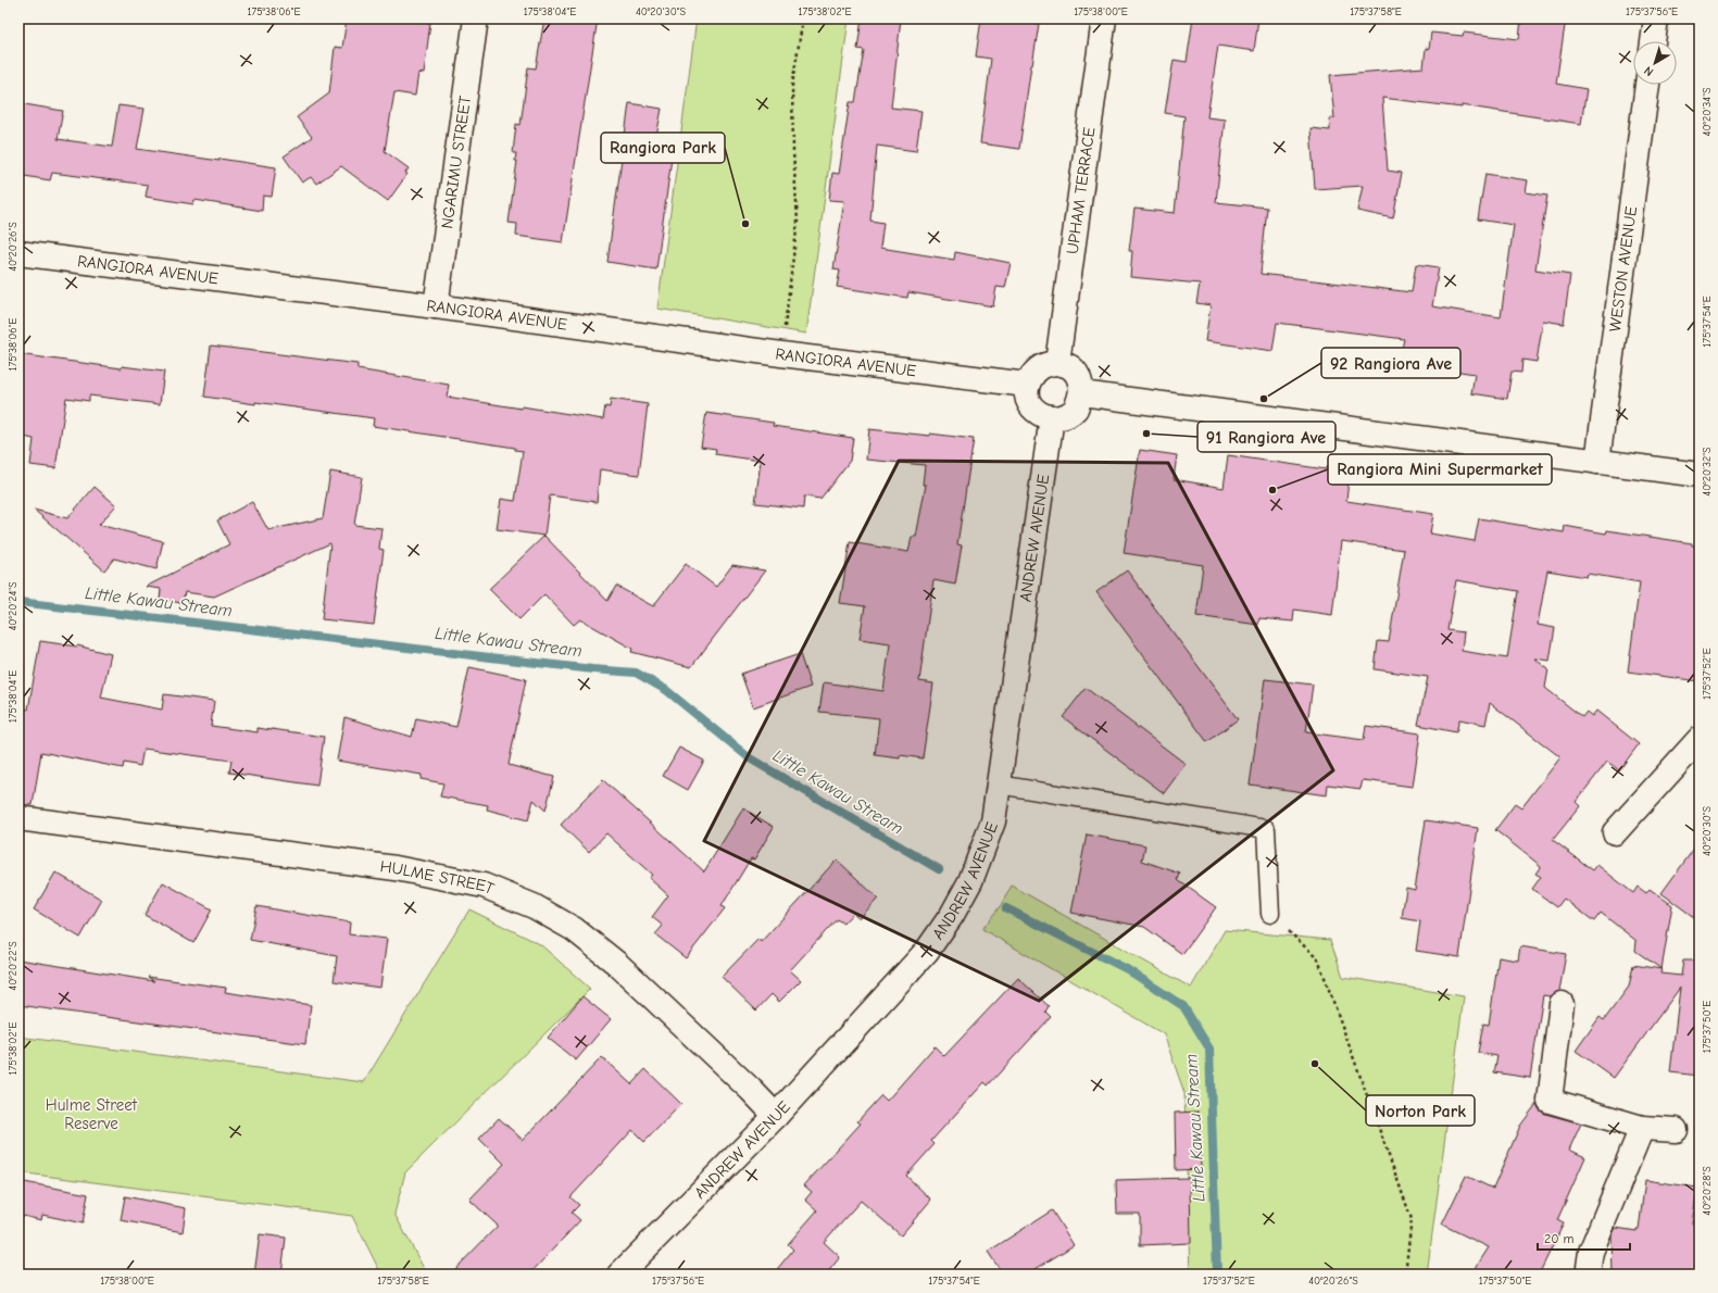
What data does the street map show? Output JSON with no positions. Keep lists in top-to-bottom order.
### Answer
{
  "streets": {
    "street": [
      "NGARIMU STREET",
      "UPHAM TERRACE",
      "RANGIORA AVENUE",
      "WESTON AVENUE",
      "ANDREW AVENUE",
      "HULME STREET"
    ]
  },
  "crossings": [
    ["NGARIMU STREET", "RANGIORA AVENUE"],
    ["UPHAM TERRACE", "RANGIORA AVENUE"],
    ["UPHAM TERRACE", "ANDREW AVENUE"],
    ["RANGIORA AVENUE", "ANDREW AVENUE"],
    ["ANDREW AVENUE", "HULME STREET"]
  ],
  "water": ["Little Kawau Stream"],
  "parks": ["Hulme Street Reserve"],
  "places": [
    "Rangiora Park",
    "92 Rangiora Ave",
    "91 Rangiora Ave",
    "Rangiora Mini Supermarket",
    "Norton Park"
  ],
  "scale_bar": "20 m",
  "north": "bottom left",
  "coordinates": [
    "175°38'06\"E",
    "175°38'04\"E",
    "40°20'30\"S",
    "175°38'02\"E",
    "175°38'00\"E",
    "175°37'58\"E",
    "175°37'56\"E",
    "40°20'34\"S",
    "40°20'26\"S",
    "175°37'54\"E",
    "40°20'32\"S",
    "40°20'24\"S",
    "175°37'52\"E",
    "40°20'22\"S",
    "175°37'50\"E",
    "40°20'28\"S"
  ]
}
